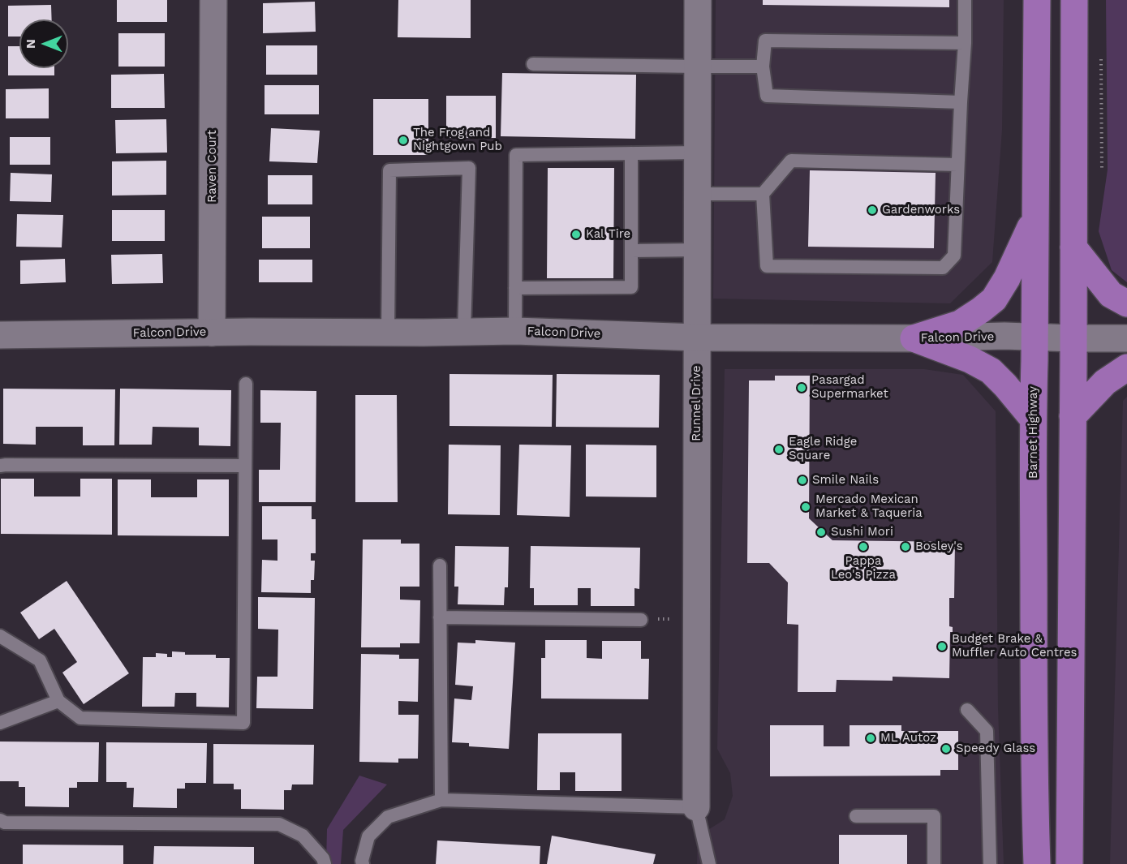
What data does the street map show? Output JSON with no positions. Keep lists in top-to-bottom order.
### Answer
{
  "streets": {
    "main road": ["Barnet Highway"],
    "street": ["Raven Court", "Falcon Drive", "Runnel Drive"]
  },
  "crossings": [
    ["Raven Court", "Falcon Drive"],
    ["Falcon Drive", "Runnel Drive"],
    ["Falcon Drive", "Barnet Highway"]
  ],
  "places": [
    "The Frog and Nightgown Pub",
    "Gardenworks",
    "Kal Tire",
    "Pasargad Supermarket",
    "Eagle Ridge Square",
    "Smile Nails",
    "Mercado Mexican Market & Taqueria",
    "Sushi Mori",
    "Pappa Leo's Pizza",
    "Bosley's",
    "Budget Brake & Muffler Auto Centres",
    "ML Autoz",
    "Speedy Glass"
  ],
  "north": "left"
}
